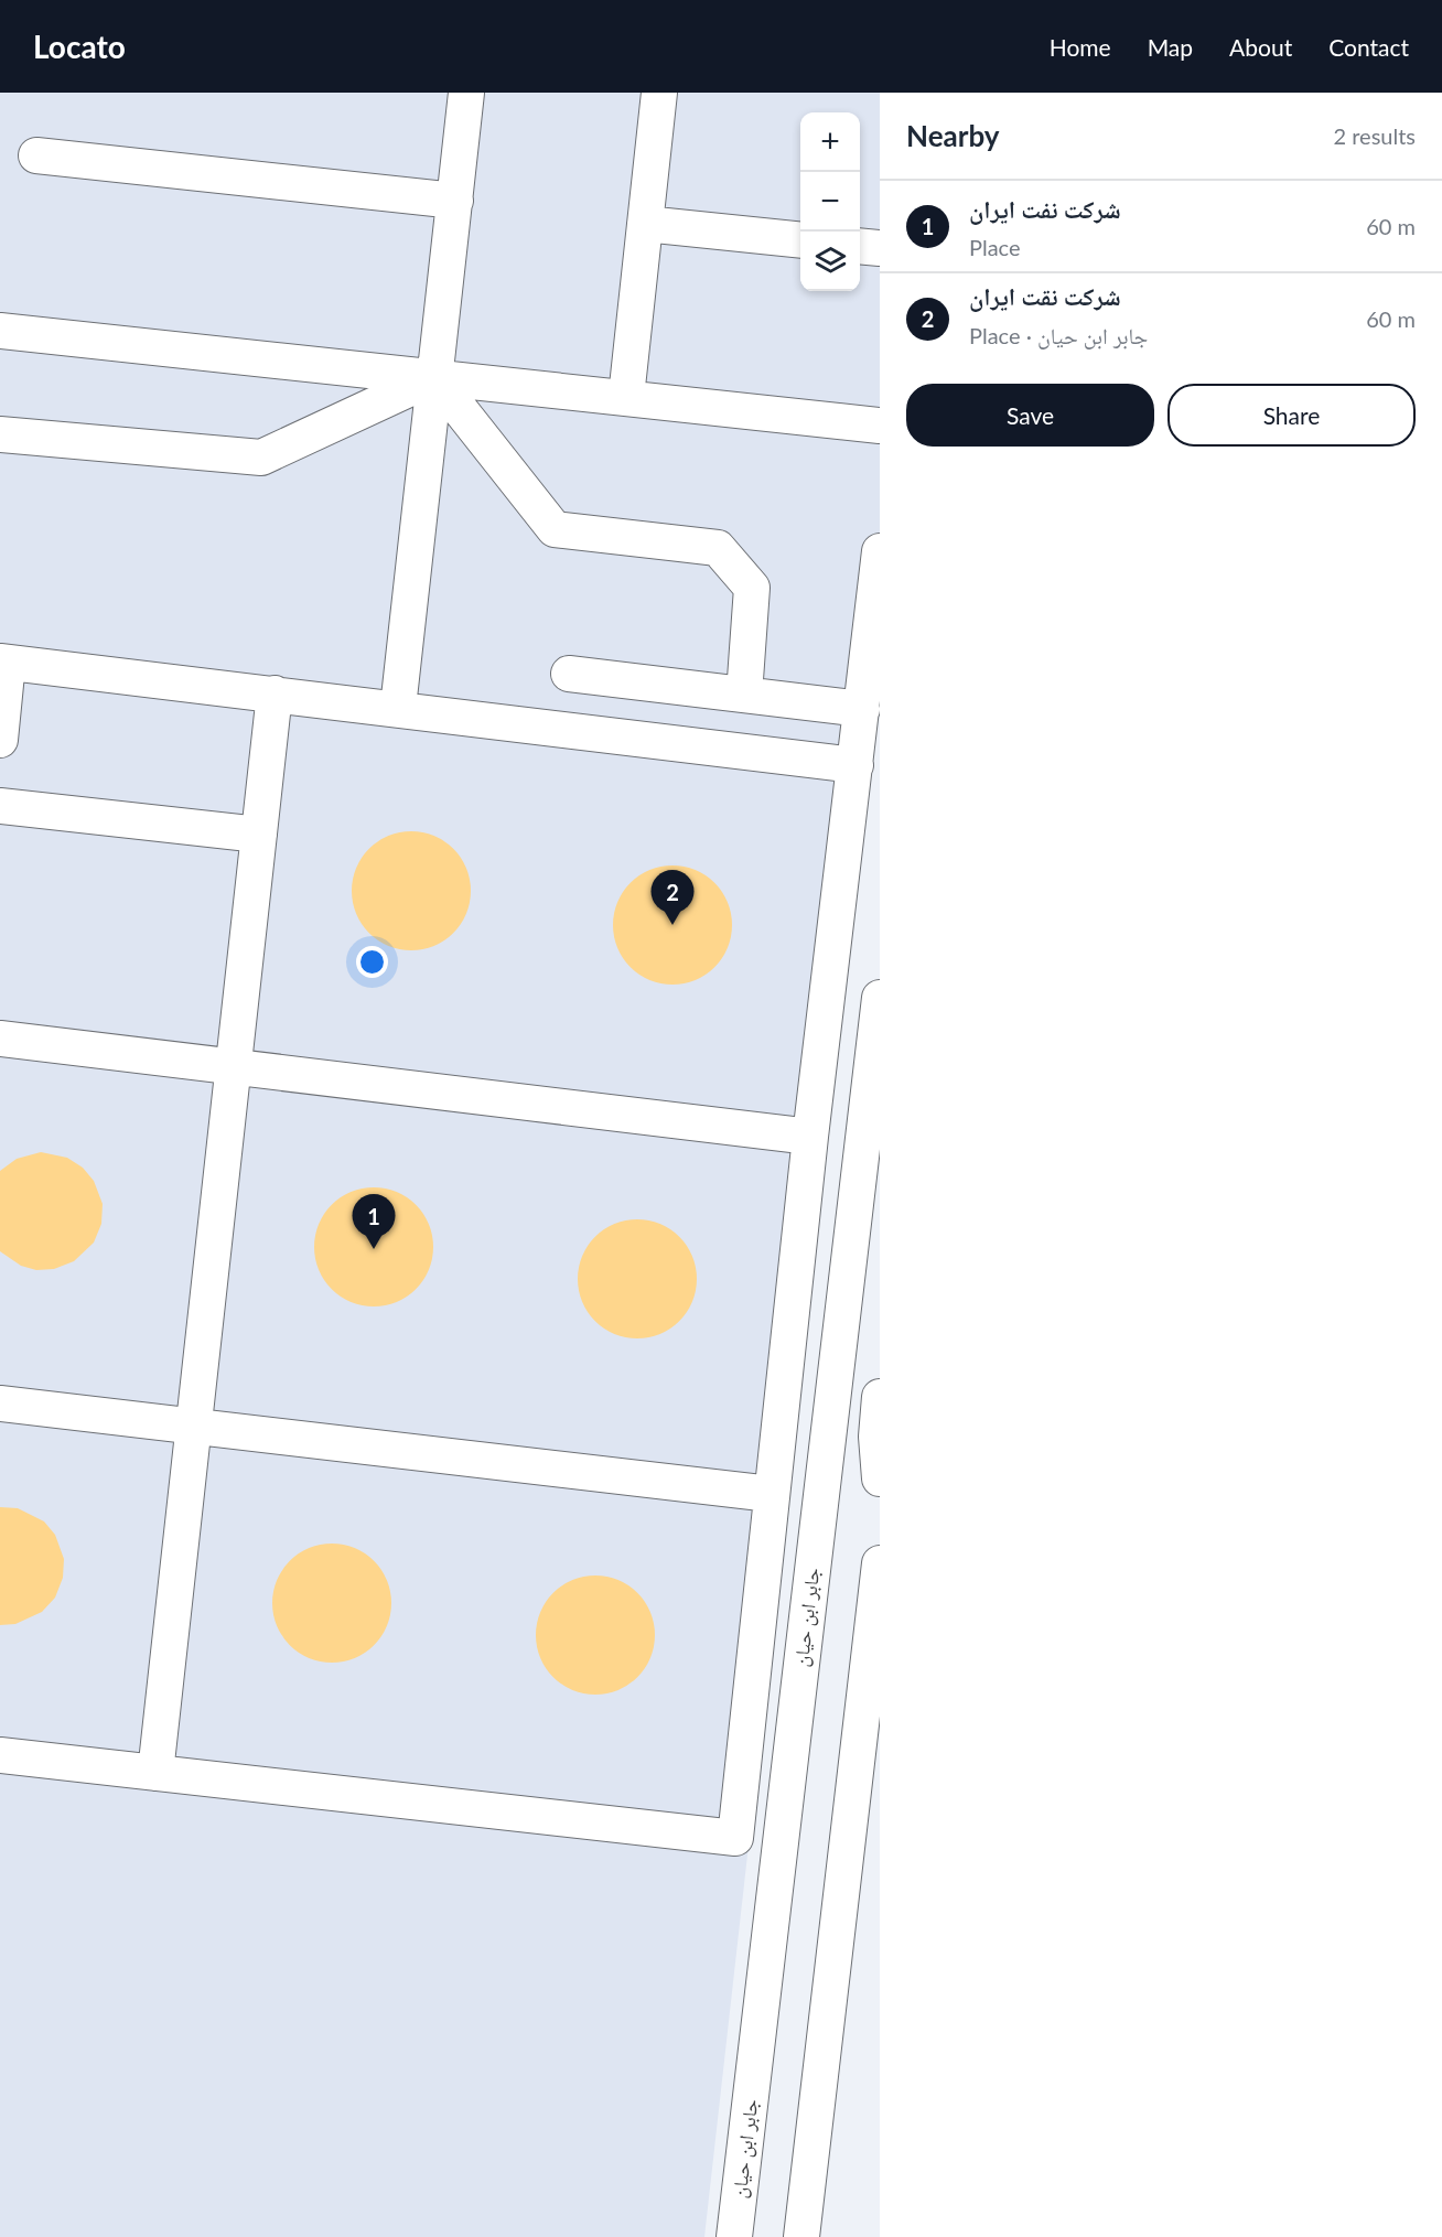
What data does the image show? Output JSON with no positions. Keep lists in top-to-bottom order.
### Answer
{
  "streets": {
    "street": ["جابر ابن حیان"]
  },
  "page": {
    "header": "Locato",
    "nav": [
      "Home",
      "Map",
      "About",
      "Contact"
    ],
    "heading": ["Nearby", "2 results"],
    "map_buttons": ["+", "−"],
    "list": [
      {
        "mark": "1",
        "name": "شرکت نفت ایران",
        "note": "Place",
        "value": "60 m"
      },
      {
        "mark": "2",
        "name": "شرکت نقت ایران",
        "note": "Place · جابر ابن حیان",
        "value": "60 m"
      }
    ],
    "buttons": ["Save", "Share"],
    "pins": ["2", "1"]
  }
}
